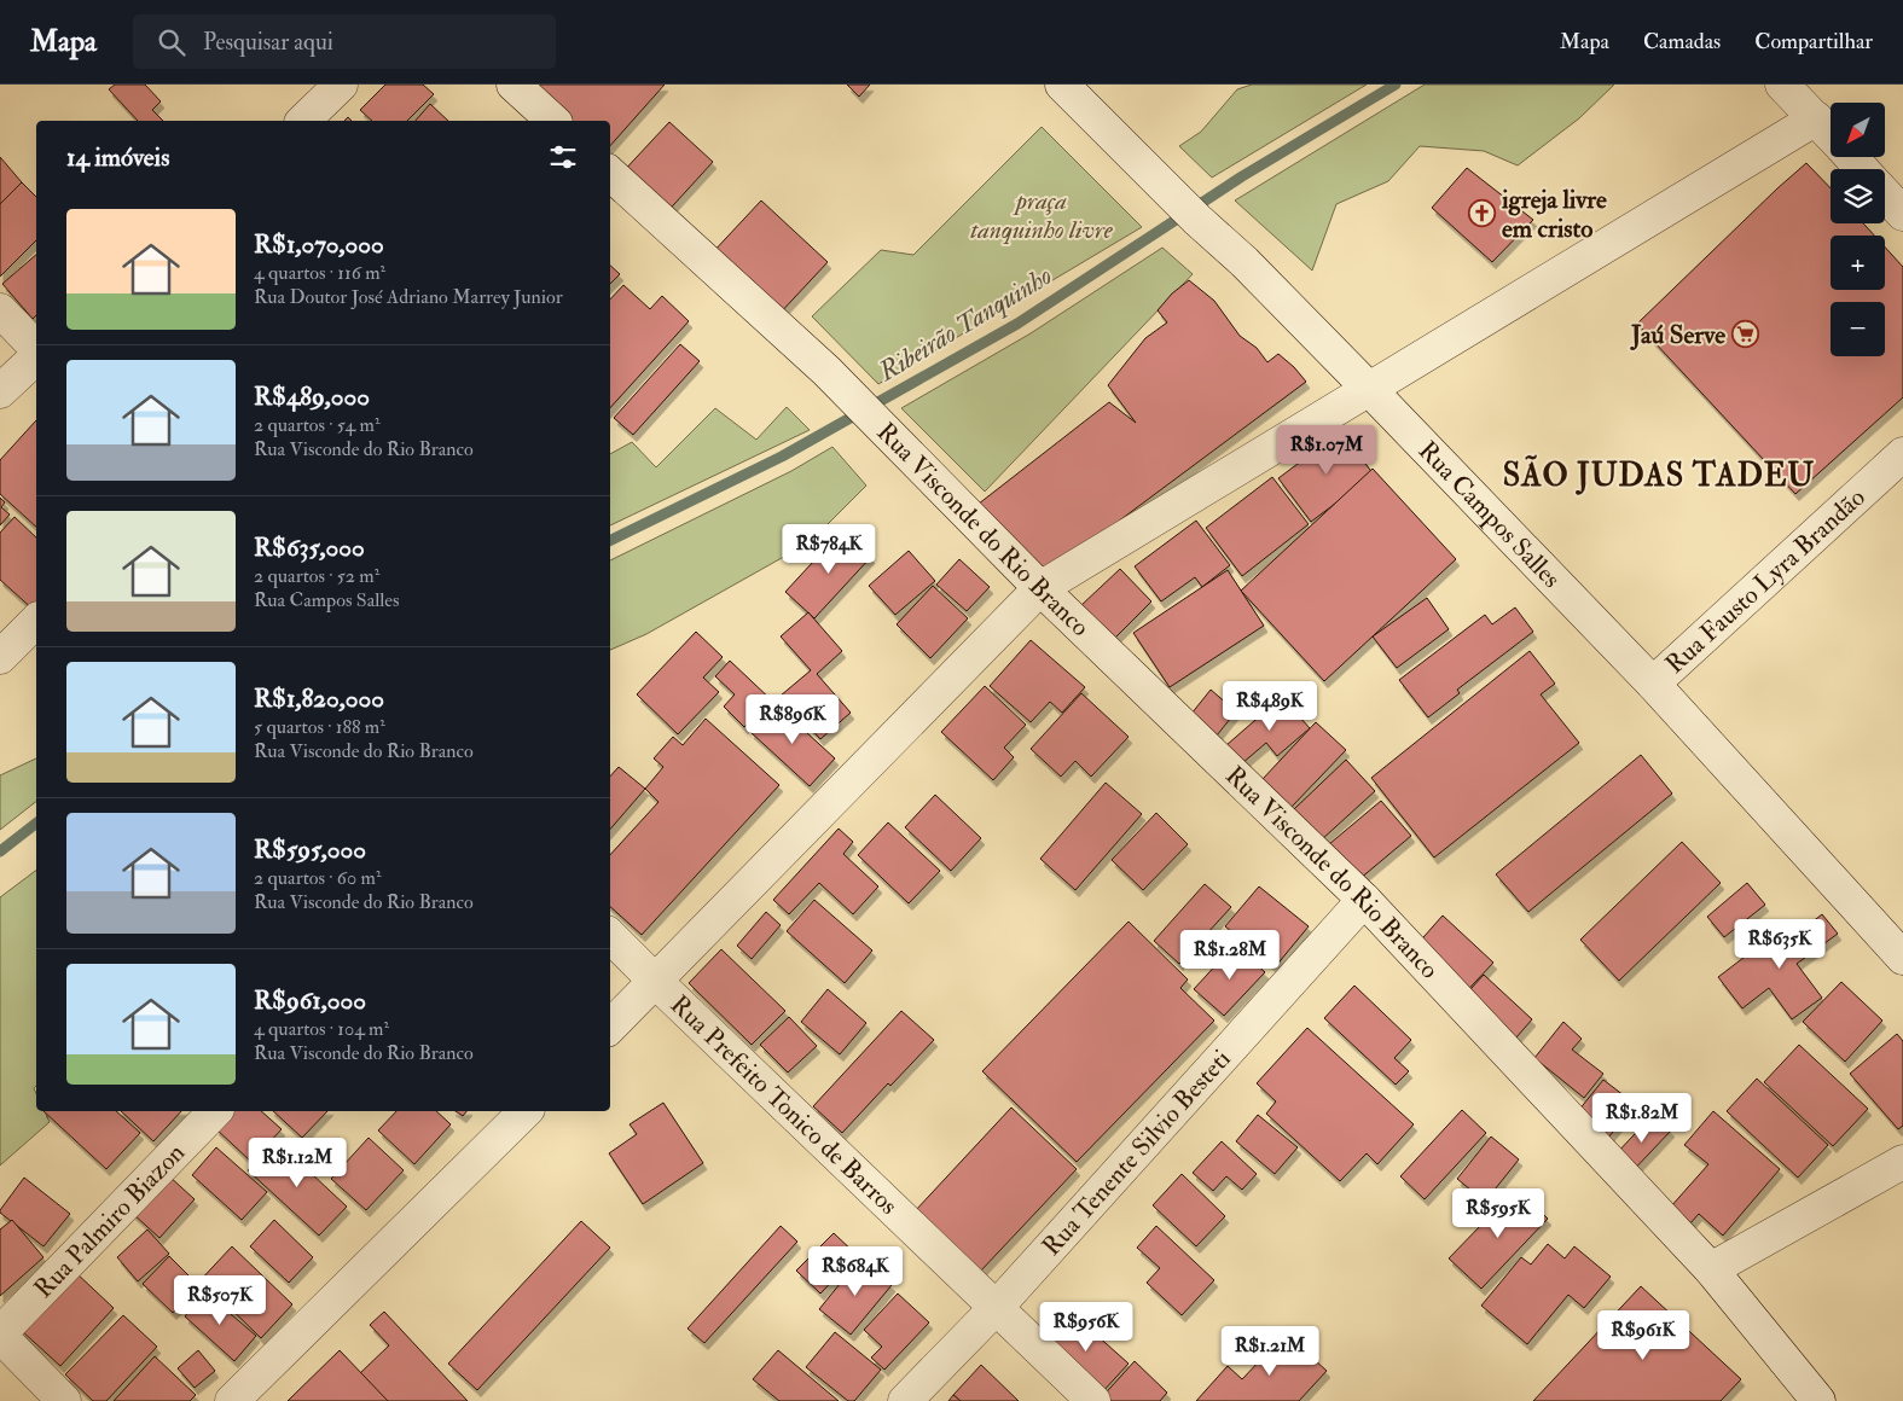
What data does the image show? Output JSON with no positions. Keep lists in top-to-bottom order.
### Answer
{
  "streets": {
    "street": [
      "Rua Campos Salles",
      "Rua Visconde do Rio Branco",
      "Rua Fausto Lyra Brandão",
      "Rua Prefeito Tonico de Barros",
      "Rua Tenente Silvio Besteti",
      "Rua Palmiro Biazon"
    ]
  },
  "crossings": [
    ["Rua Campos Salles", "Rua Fausto Lyra Brandão"],
    ["Rua Visconde do Rio Branco", "Rua Tenente Silvio Besteti"],
    ["Rua Prefeito Tonico de Barros", "Rua Tenente Silvio Besteti"]
  ],
  "districts": ["SÃO JUDAS TADEU"],
  "water": ["Ribeirão Tanquinho"],
  "parks": ["praça tanquinho livre"],
  "places": {
    "church": ["igreja livre em cristo"],
    "supermarket": ["Jaú Serve"]
  },
  "north": "bottom left",
  "page": {
    "header": "Mapa",
    "search": "Pesquisar aqui",
    "nav": ["Mapa", "Camadas", "Compartilhar"],
    "map_buttons": ["+", "−"],
    "heading": "14 imóveis",
    "list": [
      {
        "name": "R$1,070,000",
        "note": "4 quartos · 116 m² · Rua Doutor José Adriano Marrey Junior"
      },
      {
        "name": "R$489,000",
        "note": "2 quartos · 54 m² · Rua Visconde do Rio Branco"
      },
      {
        "name": "R$635,000",
        "note": "2 quartos · 52 m² · Rua Campos Salles"
      },
      {
        "name": "R$1,820,000",
        "note": "5 quartos · 188 m² · Rua Visconde do Rio Branco"
      },
      {
        "name": "R$595,000",
        "note": "2 quartos · 60 m² · Rua Visconde do Rio Branco"
      },
      {
        "name": "R$961,000",
        "note": "4 quartos · 104 m² · Rua Visconde do Rio Branco"
      }
    ],
    "price": [
      "R$1.07M",
      "R$784K",
      "R$489K",
      "R$896K",
      "R$635K",
      "R$1.28M",
      "R$1.82M",
      "R$1.12M",
      "R$595K",
      "R$684K",
      "R$507K",
      "R$956K",
      "R$961K",
      "R$1.21M"
    ]
  }
}
